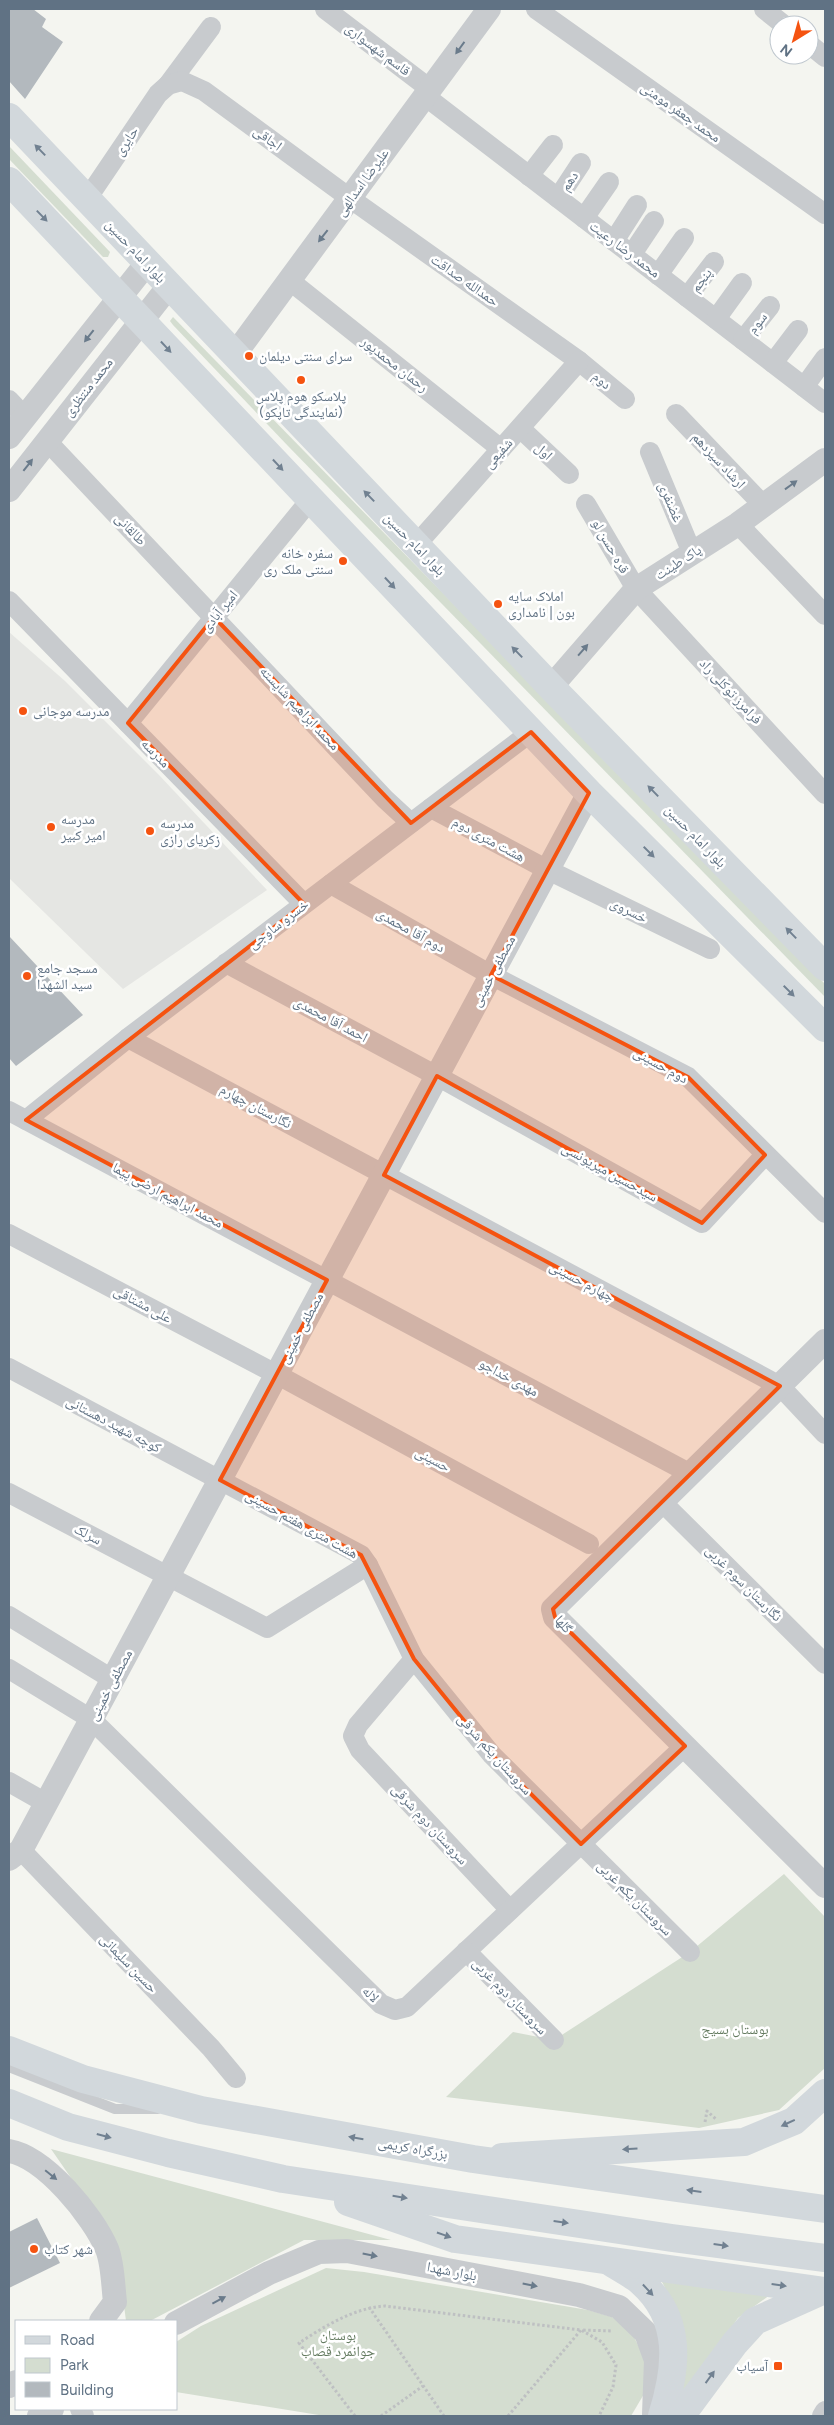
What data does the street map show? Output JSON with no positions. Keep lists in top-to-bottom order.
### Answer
{
  "streets": {
    "main road": ["بلوار امام حسین", "بزرگراه کریمی"],
    "street": [
      "قاسم شهسواری",
      "محمد جعفر مومنی",
      "اجاقی",
      "حایری",
      "دهم",
      "علیرضا اسدالهی",
      "محمد رضا رعیت",
      "حمدالله صداقت",
      "پنجم",
      "سوم",
      "رحمان محمدپور",
      "دوم",
      "محمد منتظری",
      "اول",
      "شفیعی",
      "ارشاد سیزدهم",
      "غضنفری",
      "طالقانی",
      "قره حسن لو",
      "پاک طینت",
      "امیر آبادی",
      "فرامرز توکلی راد",
      "محمد ابراهیم شایسته",
      "مدرسه",
      "هشت متری دوم",
      "خسروی",
      "خسرو ساوجی",
      "دوم آقا محمدی",
      "مصطفی خمینی",
      "احمد آقا محمدی",
      "دوم حسینی",
      "نگارستان چهارم",
      "سیدحسین میریونسی",
      "محمد ابراهیم ارضی پیما",
      "چهارم حسینی",
      "علی مشتاقی",
      "مهدی خداجو",
      "کوچه شهید دهستانی",
      "حسینی",
      "هشت متری هفتم حسینی",
      "سرلک",
      "نگارستان سوم غربی",
      "گلها",
      "سروستان یکم شرقی",
      "سروستان دوم شرقی",
      "سروستان یکم غربی",
      "حسین سلیمانی",
      "لاله",
      "سروستان دوم غربی",
      "بلوار شهدا"
    ]
  },
  "crossings": [
    ["قاسم شهسواری", "علیرضا اسدالهی"],
    ["قاسم شهسواری", "محمد رضا رعیت"],
    ["اجاقی", "حایری"],
    ["اجاقی", "علیرضا اسدالهی"],
    ["اجاقی", "حمدالله صداقت"],
    ["حایری", "بلوار امام حسین"],
    ["دهم", "محمد رضا رعیت"],
    ["علیرضا اسدالهی", "محمد رضا رعیت"],
    ["علیرضا اسدالهی", "بلوار امام حسین"],
    ["علیرضا اسدالهی", "حمدالله صداقت"],
    ["علیرضا اسدالهی", "رحمان محمدپور"],
    ["محمد رضا رعیت", "پنجم"],
    ["محمد رضا رعیت", "سوم"],
    ["بلوار امام حسین", "محمد منتظری"],
    ["بلوار امام حسین", "شفیعی"],
    ["بلوار امام حسین", "پاک طینت"],
    ["حمدالله صداقت", "دوم"],
    ["حمدالله صداقت", "شفیعی"],
    ["رحمان محمدپور", "شفیعی"],
    ["دوم", "شفیعی"],
    ["محمد منتظری", "طالقانی"],
    ["اول", "شفیعی"],
    ["ارشاد سیزدهم", "پاک طینت"],
    ["غضنفری", "پاک طینت"],
    ["طالقانی", "امیر آبادی"],
    ["طالقانی", "محمد ابراهیم شایسته"],
    ["قره حسن لو", "پاک طینت"],
    ["قره حسن لو", "فرامرز توکلی راد"],
    ["پاک طینت", "فرامرز توکلی راد"],
    ["امیر آبادی", "محمد ابراهیم شایسته"],
    ["امیر آبادی", "مدرسه"],
    ["محمد ابراهیم شایسته", "خسرو ساوجی"],
    ["مدرسه", "خسرو ساوجی"],
    ["هشت متری دوم", "خسروی"],
    ["هشت متری دوم", "خسرو ساوجی"],
    ["هشت متری دوم", "مصطفی خمینی"],
    ["خسروی", "مصطفی خمینی"],
    ["خسرو ساوجی", "دوم آقا محمدی"],
    ["خسرو ساوجی", "احمد آقا محمدی"],
    ["خسرو ساوجی", "نگارستان چهارم"],
    ["خسرو ساوجی", "محمد ابراهیم ارضی پیما"],
    ["دوم آقا محمدی", "مصطفی خمینی"],
    ["دوم آقا محمدی", "دوم حسینی"],
    ["مصطفی خمینی", "احمد آقا محمدی"],
    ["مصطفی خمینی", "دوم حسینی"],
    ["مصطفی خمینی", "نگارستان چهارم"],
    ["مصطفی خمینی", "سیدحسین میریونسی"],
    ["مصطفی خمینی", "محمد ابراهیم ارضی پیما"],
    ["مصطفی خمینی", "چهارم حسینی"],
    ["مصطفی خمینی", "علی مشتاقی"],
    ["مصطفی خمینی", "مهدی خداجو"],
    ["مصطفی خمینی", "کوچه شهید دهستانی"],
    ["مصطفی خمینی", "حسینی"],
    ["مصطفی خمینی", "هشت متری هفتم حسینی"],
    ["مصطفی خمینی", "سرلک"],
    ["مصطفی خمینی", "حسین سلیمانی"],
    ["مصطفی خمینی", "لاله"],
    ["احمد آقا محمدی", "سیدحسین میریونسی"],
    ["دوم حسینی", "سیدحسین میریونسی"],
    ["نگارستان چهارم", "چهارم حسینی"],
    ["محمد ابراهیم ارضی پیما", "مهدی خداجو"],
    ["چهارم حسینی", "گلها"],
    ["علی مشتاقی", "حسینی"],
    ["مهدی خداجو", "گلها"],
    ["کوچه شهید دهستانی", "هشت متری هفتم حسینی"],
    ["هشت متری هفتم حسینی", "سرلک"],
    ["هشت متری هفتم حسینی", "سروستان یکم شرقی"],
    ["هشت متری هفتم حسینی", "سروستان دوم شرقی"],
    ["نگارستان سوم غربی", "گلها"],
    ["گلها", "لاله"],
    ["سروستان یکم شرقی", "سروستان دوم شرقی"],
    ["سروستان یکم شرقی", "سروستان یکم غربی"],
    ["سروستان یکم شرقی", "لاله"],
    ["سروستان دوم شرقی", "لاله"],
    ["سروستان یکم غربی", "لاله"],
    ["لاله", "سروستان دوم غربی"]
  ],
  "one_way": ["پاک طینت", "بلوار شهدا"],
  "parks": ["بوستان بسیج", "بوستان جوانمرد قصاب"],
  "places": {
    "other": [
      "سرای سنتی دیلمان",
      "پلاسکو هوم پلاس (نمایندگی تاپکو)",
      "سفره خانه سنتی ملک ری",
      "املاک سایه بون | نامداری",
      "مدرسه موجانی",
      "مدرسه امیر کبیر",
      "مدرسه زکریای رازی",
      "مسجد جامع سید الشهدا",
      "شهر کتاب"
    ],
    "transit": ["آسیاب"]
  },
  "legend": ["Road", "Park", "Building"],
  "north": "bottom left"
}
